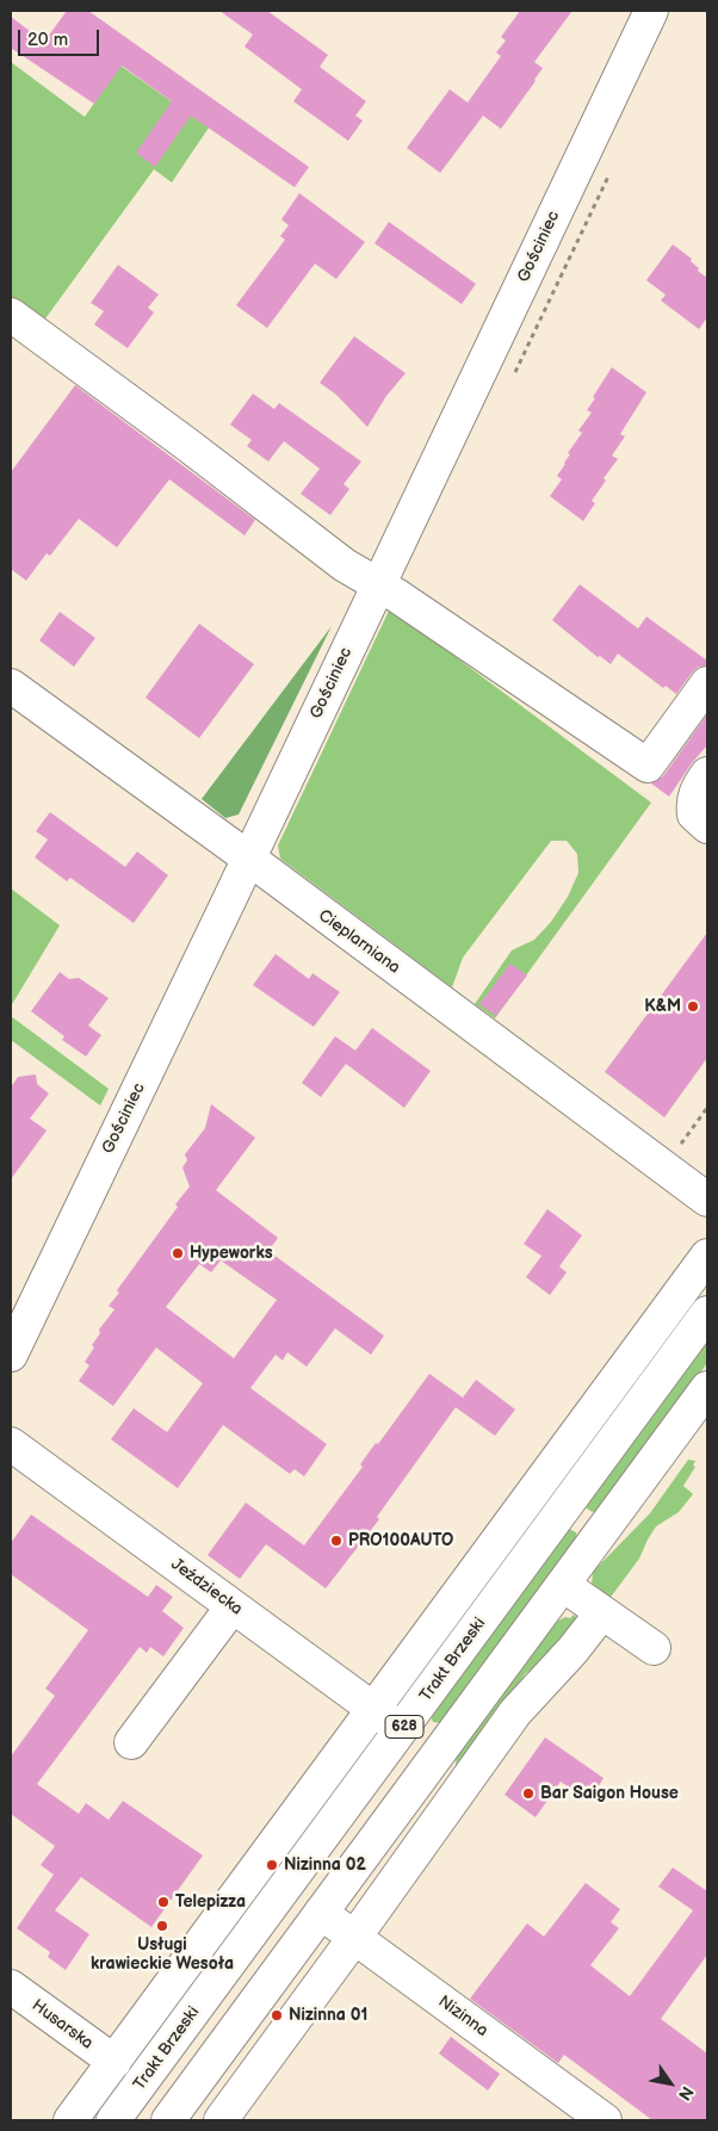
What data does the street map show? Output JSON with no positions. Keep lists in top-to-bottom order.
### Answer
{
  "streets": {
    "street": [
      "Gościniec",
      "Cieplarniana",
      "Jeździecka",
      "Trakt Brzeski",
      "628",
      "Nizinna",
      "Husarska"
    ]
  },
  "crossings": [
    ["Gościniec", "Cieplarniana"],
    ["Jeździecka", "Trakt Brzeski"],
    ["628", "Nizinna"]
  ],
  "places": [
    "K&M",
    "Hypeworks",
    "PRO100AUTO",
    "Bar Saigon House",
    "Nizinna 02",
    "Telepizza",
    "Usługi krawieckie Wesoła",
    "Nizinna 01"
  ],
  "scale_bar": "20 m",
  "north": "bottom right"
}
